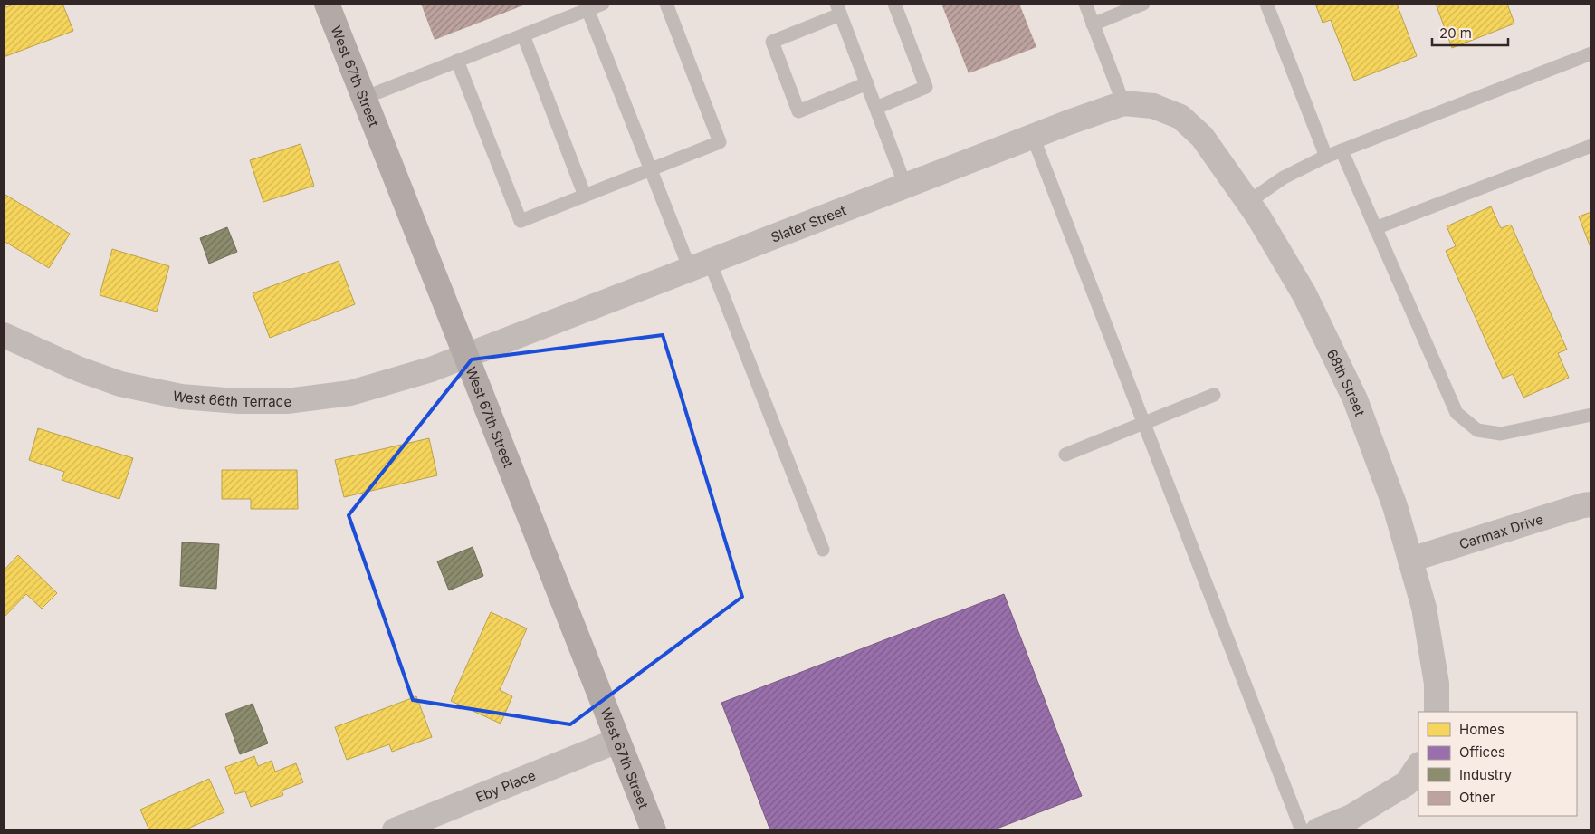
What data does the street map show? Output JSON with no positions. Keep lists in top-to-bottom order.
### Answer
{
  "streets": {
    "street": [
      "West 67th Street",
      "Slater Street",
      "68th Street",
      "West 66th Terrace",
      "Carmax Drive",
      "Eby Place"
    ]
  },
  "crossings": [
    ["West 67th Street", "Slater Street"],
    ["West 67th Street", "West 66th Terrace"],
    ["West 67th Street", "Eby Place"],
    ["Slater Street", "68th Street"],
    ["Slater Street", "West 66th Terrace"],
    ["68th Street", "Carmax Drive"]
  ],
  "legend": [
    "Homes",
    "Offices",
    "Industry",
    "Other"
  ],
  "scale_bar": "20 m"
}
